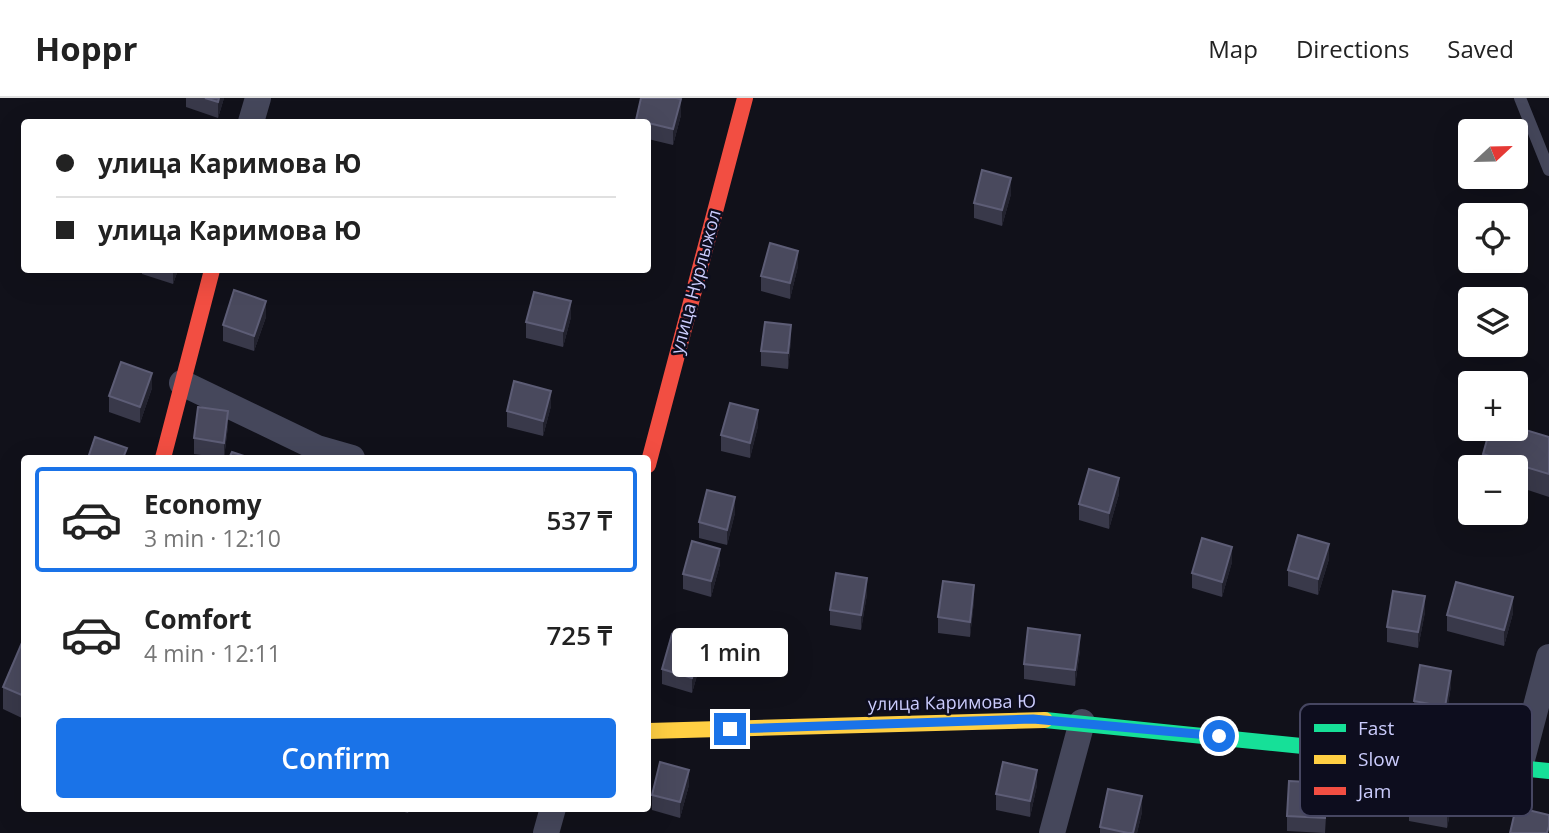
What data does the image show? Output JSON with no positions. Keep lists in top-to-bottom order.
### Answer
{
  "streets": {
    "street": ["улица Нурлыжол", "улица Каримова Ю"]
  },
  "legend": ["Fast", "Slow", "Jam"],
  "north": "right",
  "page": {
    "header": "Hoppr",
    "nav": ["Map", "Directions", "Saved"],
    "map_buttons": ["+", "−"],
    "banner": ["улица Каримова Ю", "улица Каримова Ю"],
    "list": [
      {
        "name": "Economy",
        "note": "3 min · 12:10",
        "value": "537 ₸"
      },
      {
        "name": "Comfort",
        "note": "4 min · 12:11",
        "value": "725 ₸"
      }
    ],
    "bubble": "1 min",
    "buttons": "Confirm"
  }
}
